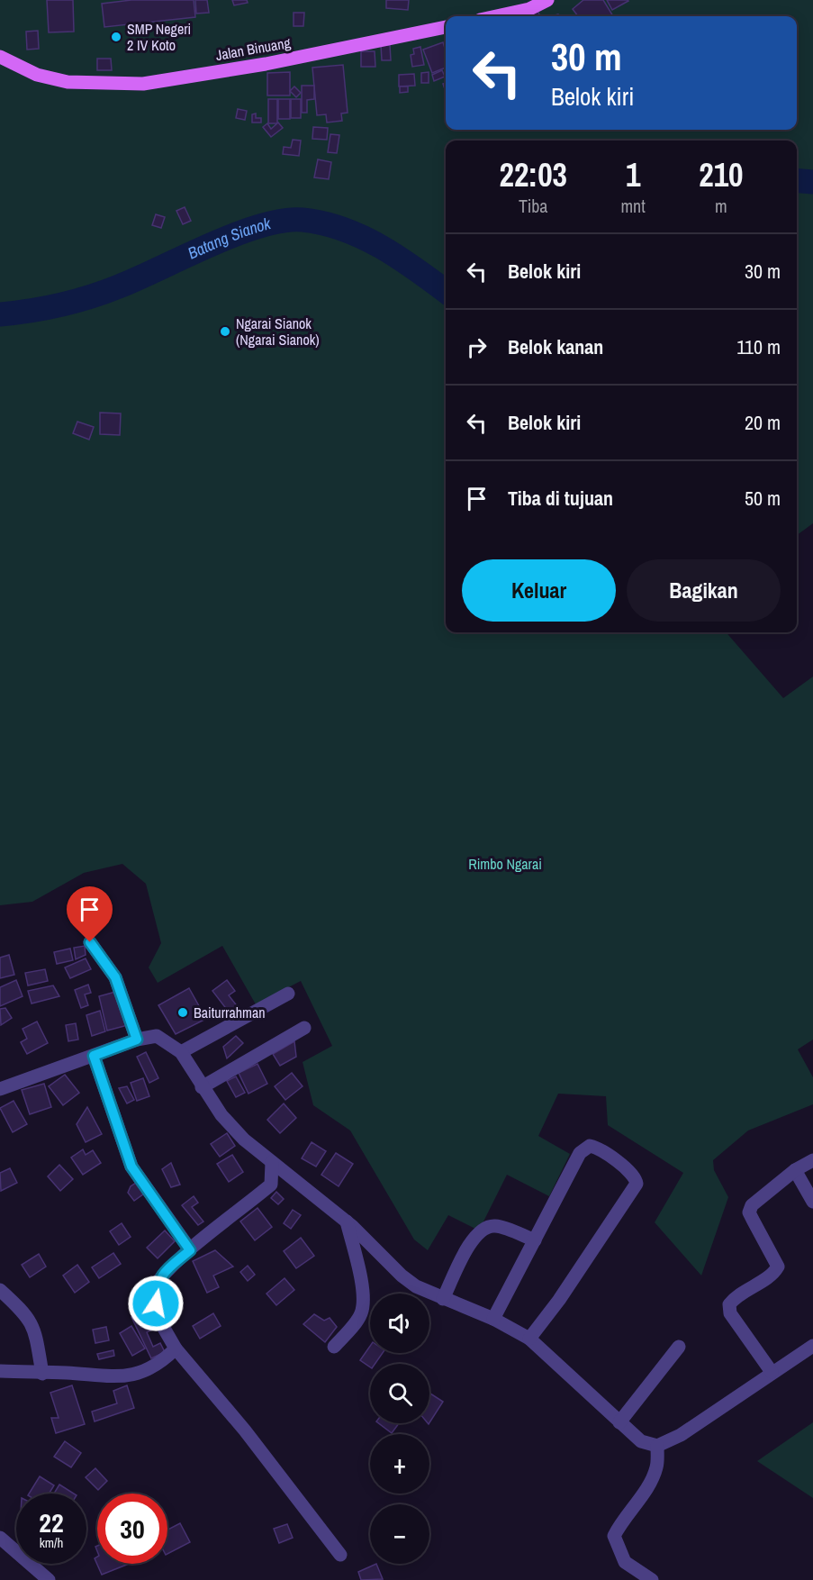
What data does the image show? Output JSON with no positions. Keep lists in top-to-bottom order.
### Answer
{
  "streets": {
    "main road": ["Jalan Binuang"]
  },
  "water": ["Batang Sianok"],
  "parks": ["Rimbo Ngarai"],
  "places": ["SMP Negeri 2 IV Koto", "Ngarai Sianok (Ngarai Sianok)", "Baiturrahman"],
  "page": {
    "turn": ["30 m", "Belok kiri"],
    "eta": [
      "22:03",
      "Tiba",
      "1",
      "mnt",
      "210",
      "m"
    ],
    "list": [
      {
        "name": "Belok kiri",
        "value": "30 m"
      },
      {
        "name": "Belok kanan",
        "value": "110 m"
      },
      {
        "name": "Belok kiri",
        "value": "20 m"
      },
      {
        "name": "Tiba di tujuan",
        "value": "50 m"
      }
    ],
    "buttons": ["Keluar", "Bagikan"],
    "map_buttons": ["+", "−"],
    "speed": "22 km/h",
    "limit": "30"
  }
}
